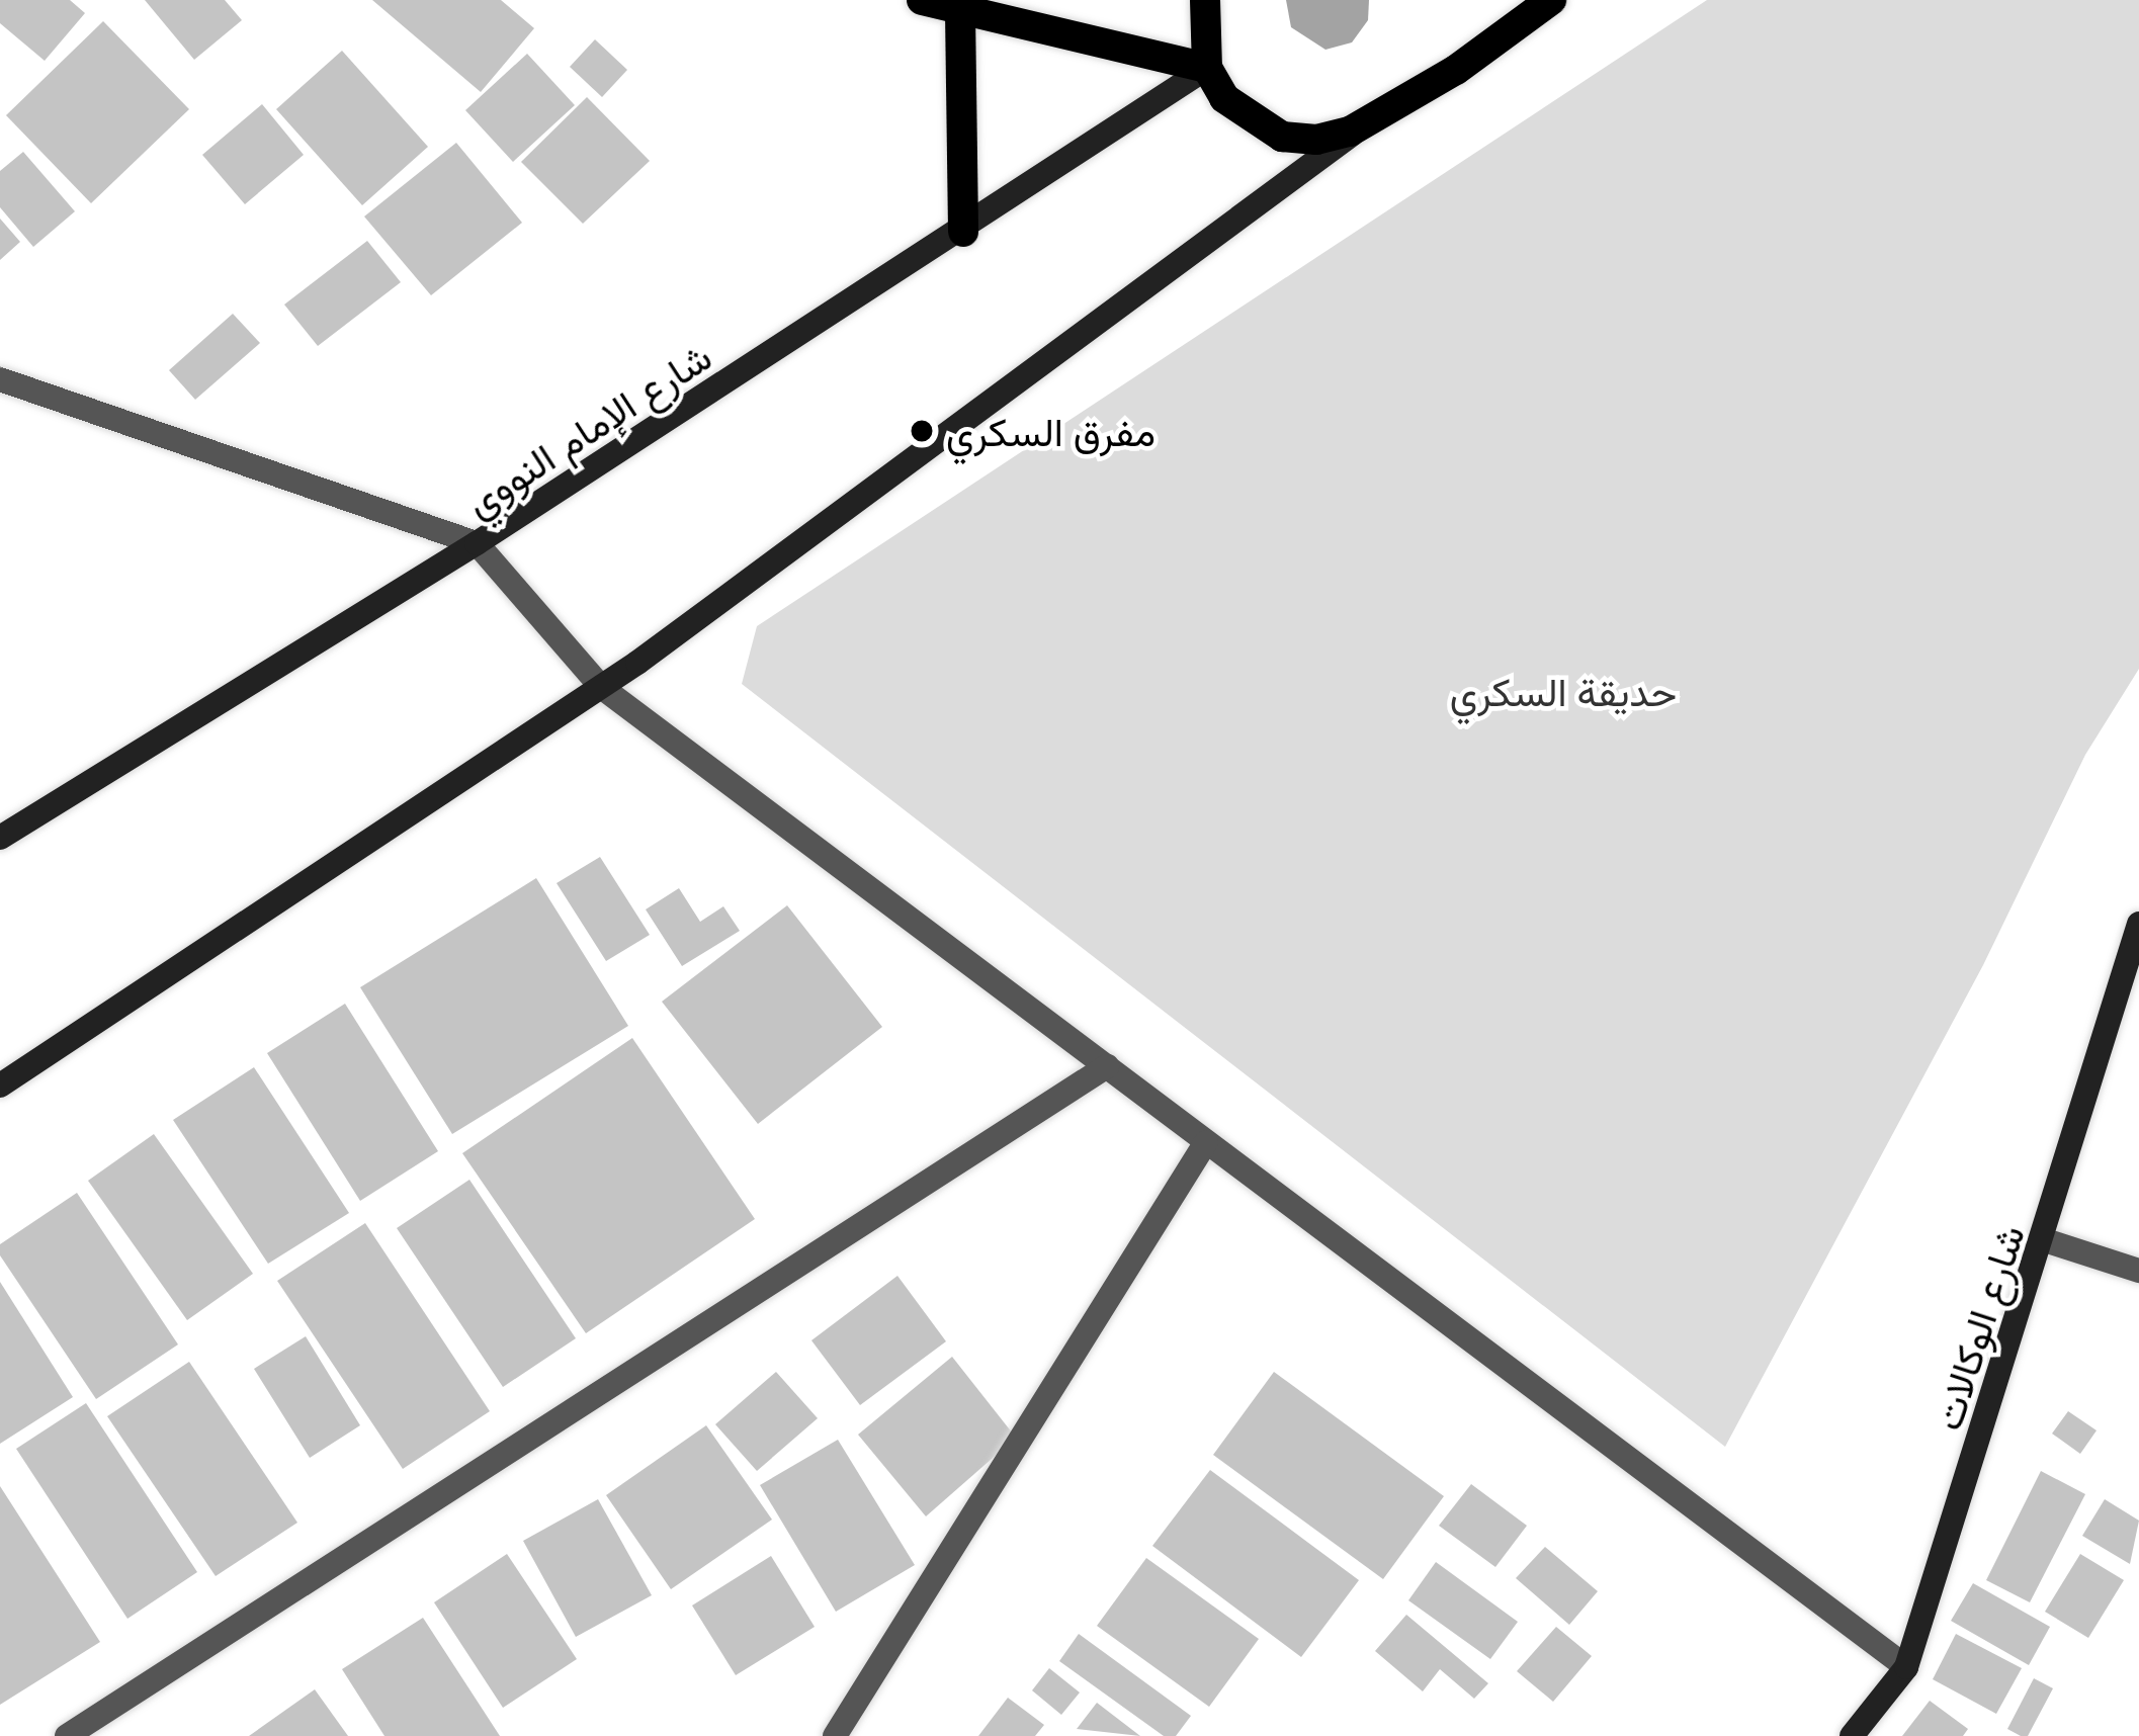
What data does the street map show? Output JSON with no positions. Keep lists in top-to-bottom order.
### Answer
{
  "streets": {
    "street": ["شارع الإمام النووي", "شارع الوكالات"]
  },
  "parks": ["حديقة السكري"],
  "places": ["مفرق السكري"]
}
